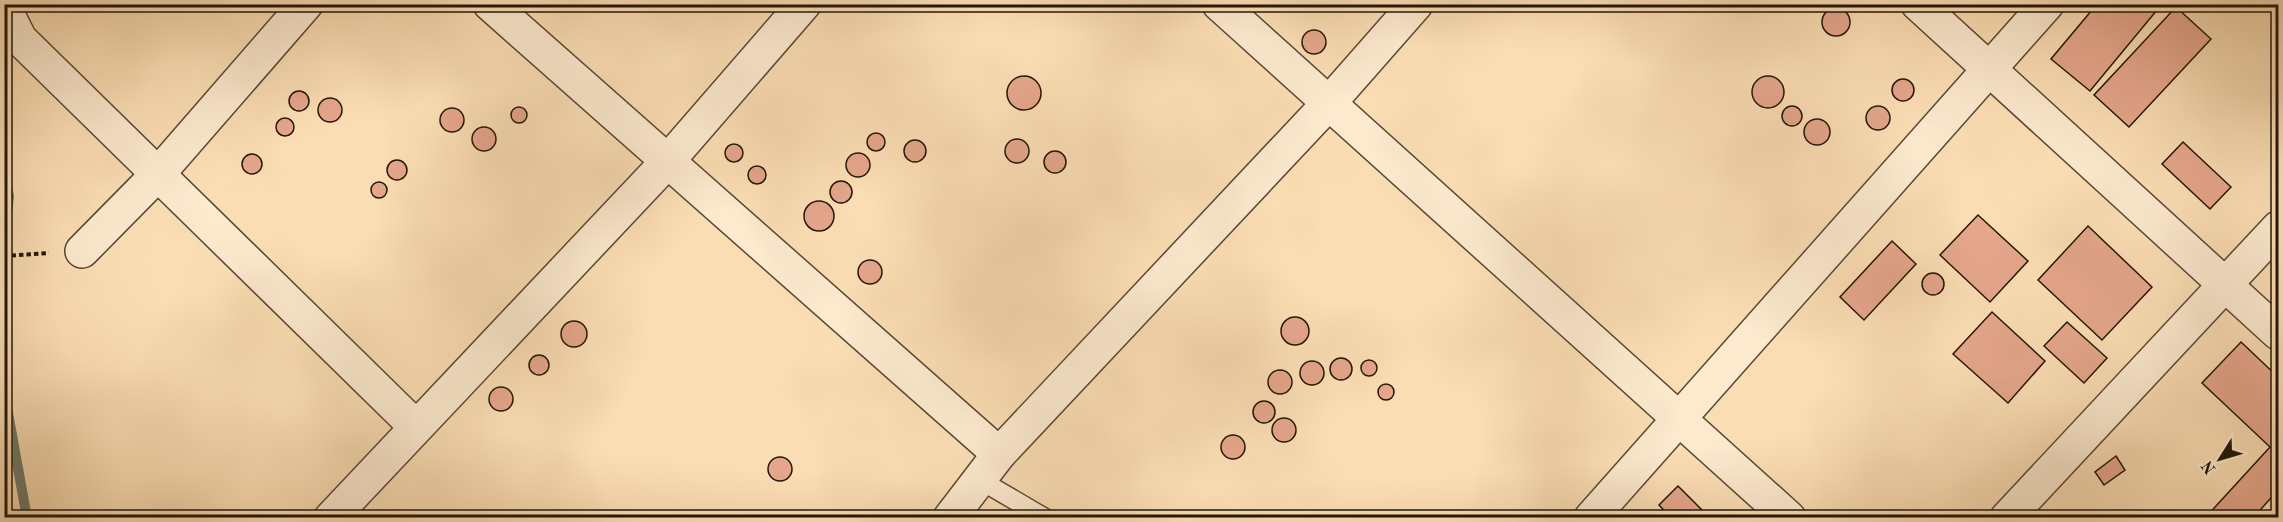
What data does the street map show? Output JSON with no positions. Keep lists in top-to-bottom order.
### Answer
{
  "north": "bottom left"
}
